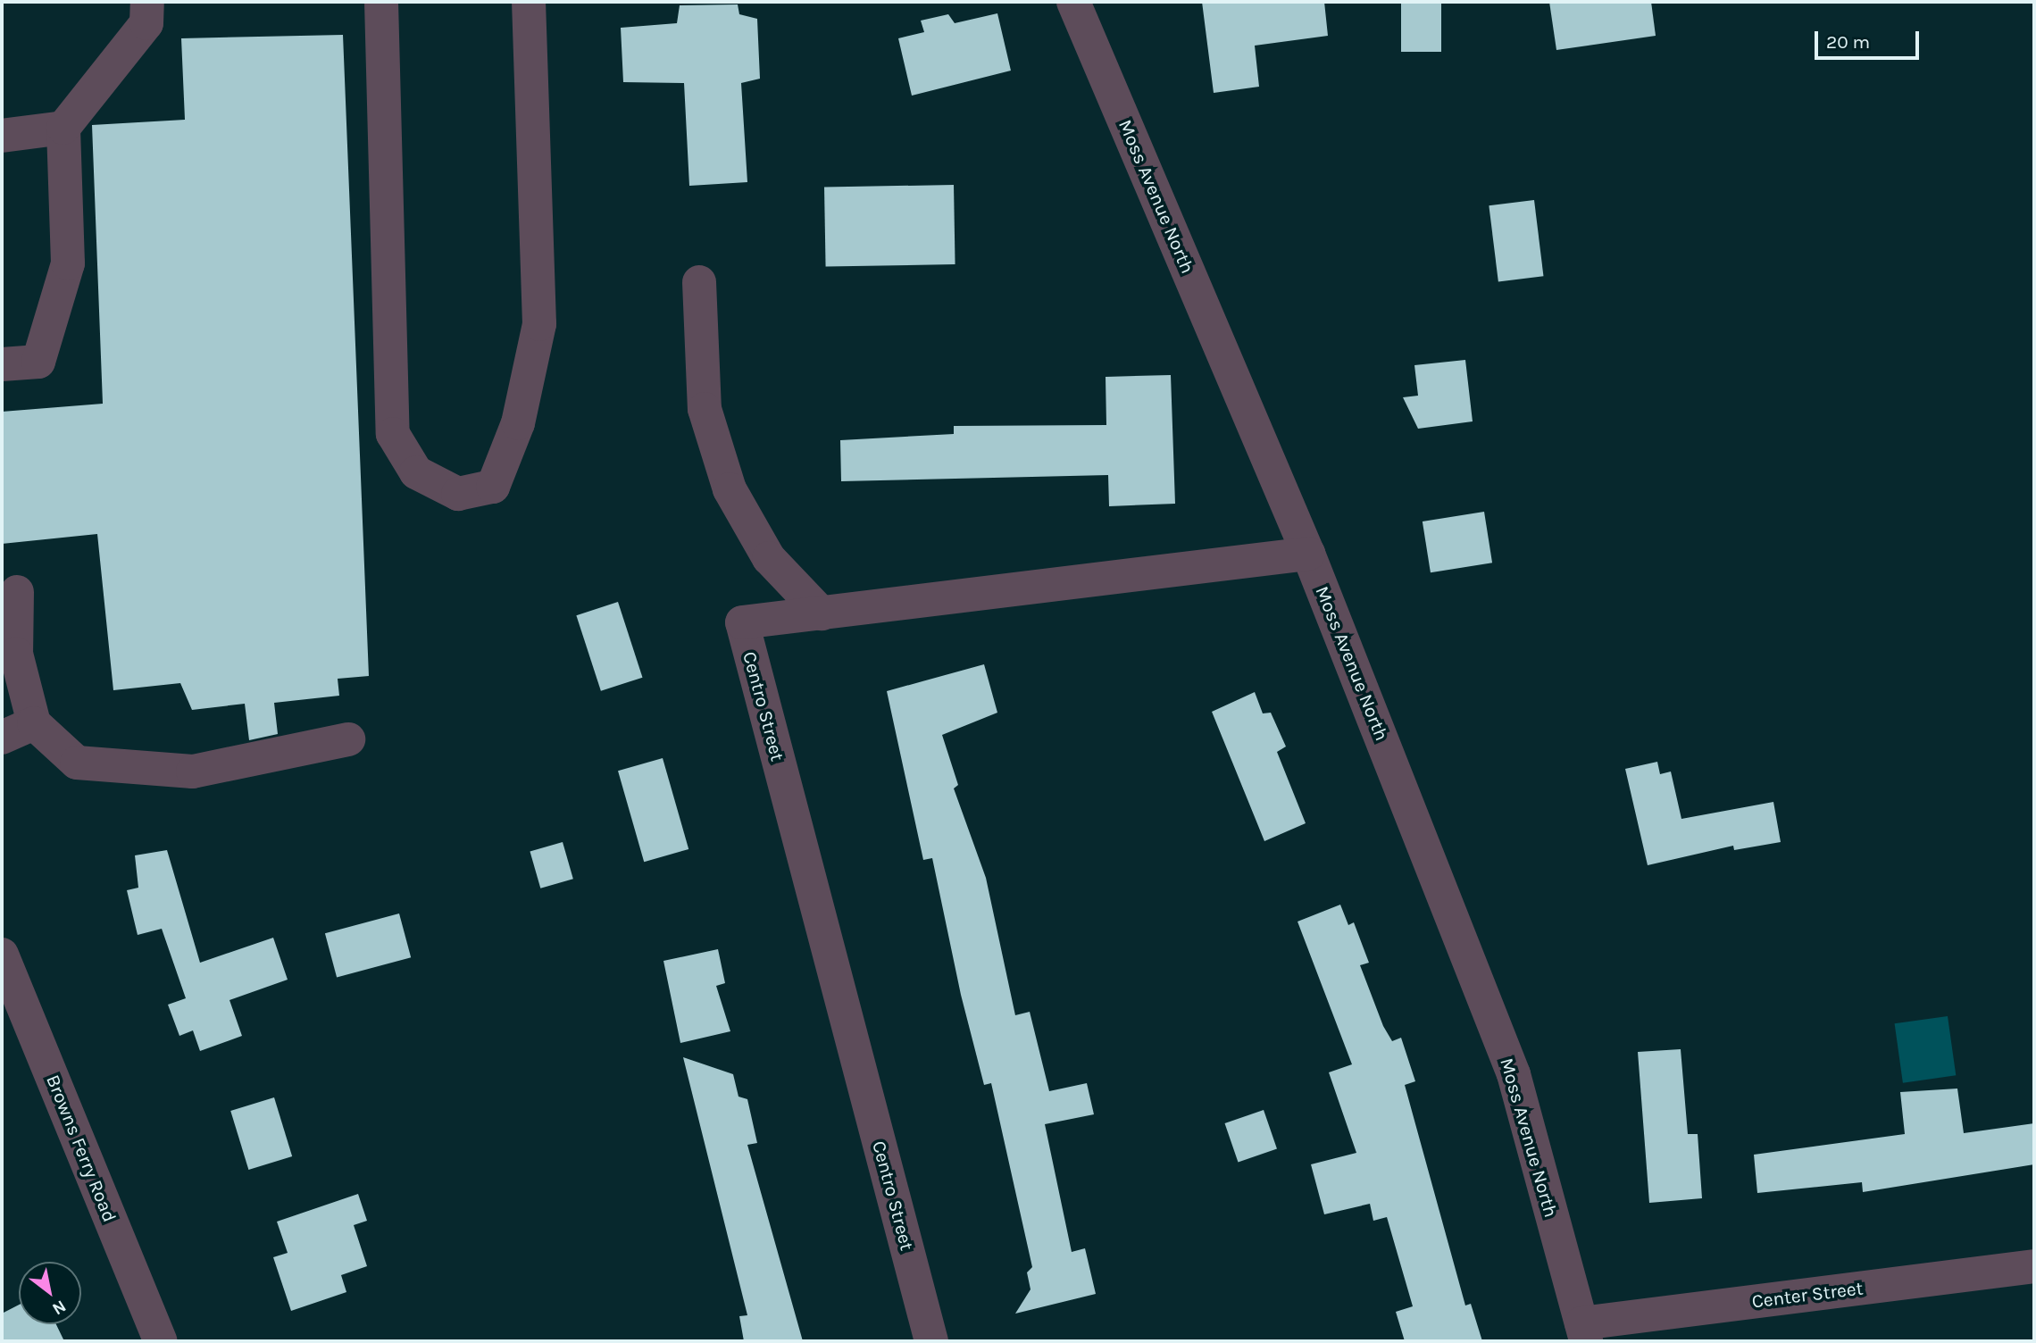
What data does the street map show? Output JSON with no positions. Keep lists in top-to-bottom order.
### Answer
{
  "streets": {
    "street": [
      "Moss Avenue North",
      "Centro Street",
      "Browns Ferry Road",
      "Center Street"
    ]
  },
  "crossings": [
    ["Moss Avenue North", "Centro Street"],
    ["Moss Avenue North", "Center Street"]
  ],
  "scale_bar": "20 m",
  "north": "bottom right"
}
